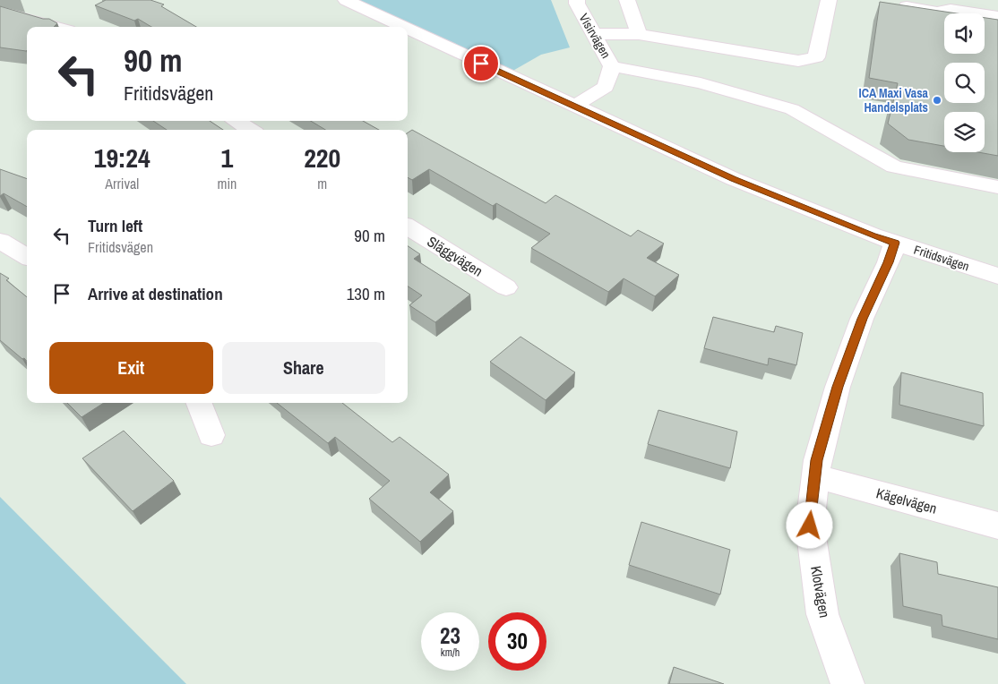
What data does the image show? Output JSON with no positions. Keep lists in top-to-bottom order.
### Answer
{
  "streets": {
    "street": [
      "Visirvägen",
      "Släggvägen",
      "Fritidsvägen",
      "Kägelvägen",
      "Klotvägen"
    ]
  },
  "crossings": [
    ["Visirvägen", "Fritidsvägen"],
    ["Fritidsvägen", "Klotvägen"],
    ["Kägelvägen", "Klotvägen"]
  ],
  "places": ["ICA Maxi Vasa Handelsplats"],
  "page": {
    "turn": ["90 m", "Fritidsvägen"],
    "eta": [
      "19:24",
      "Arrival",
      "1",
      "min",
      "220",
      "m"
    ],
    "list": [
      {
        "name": "Turn left",
        "note": "Fritidsvägen",
        "value": "90 m"
      },
      {
        "name": "Arrive at destination",
        "value": "130 m"
      }
    ],
    "buttons": ["Exit", "Share"],
    "speed": "23 km/h",
    "limit": "30"
  }
}
